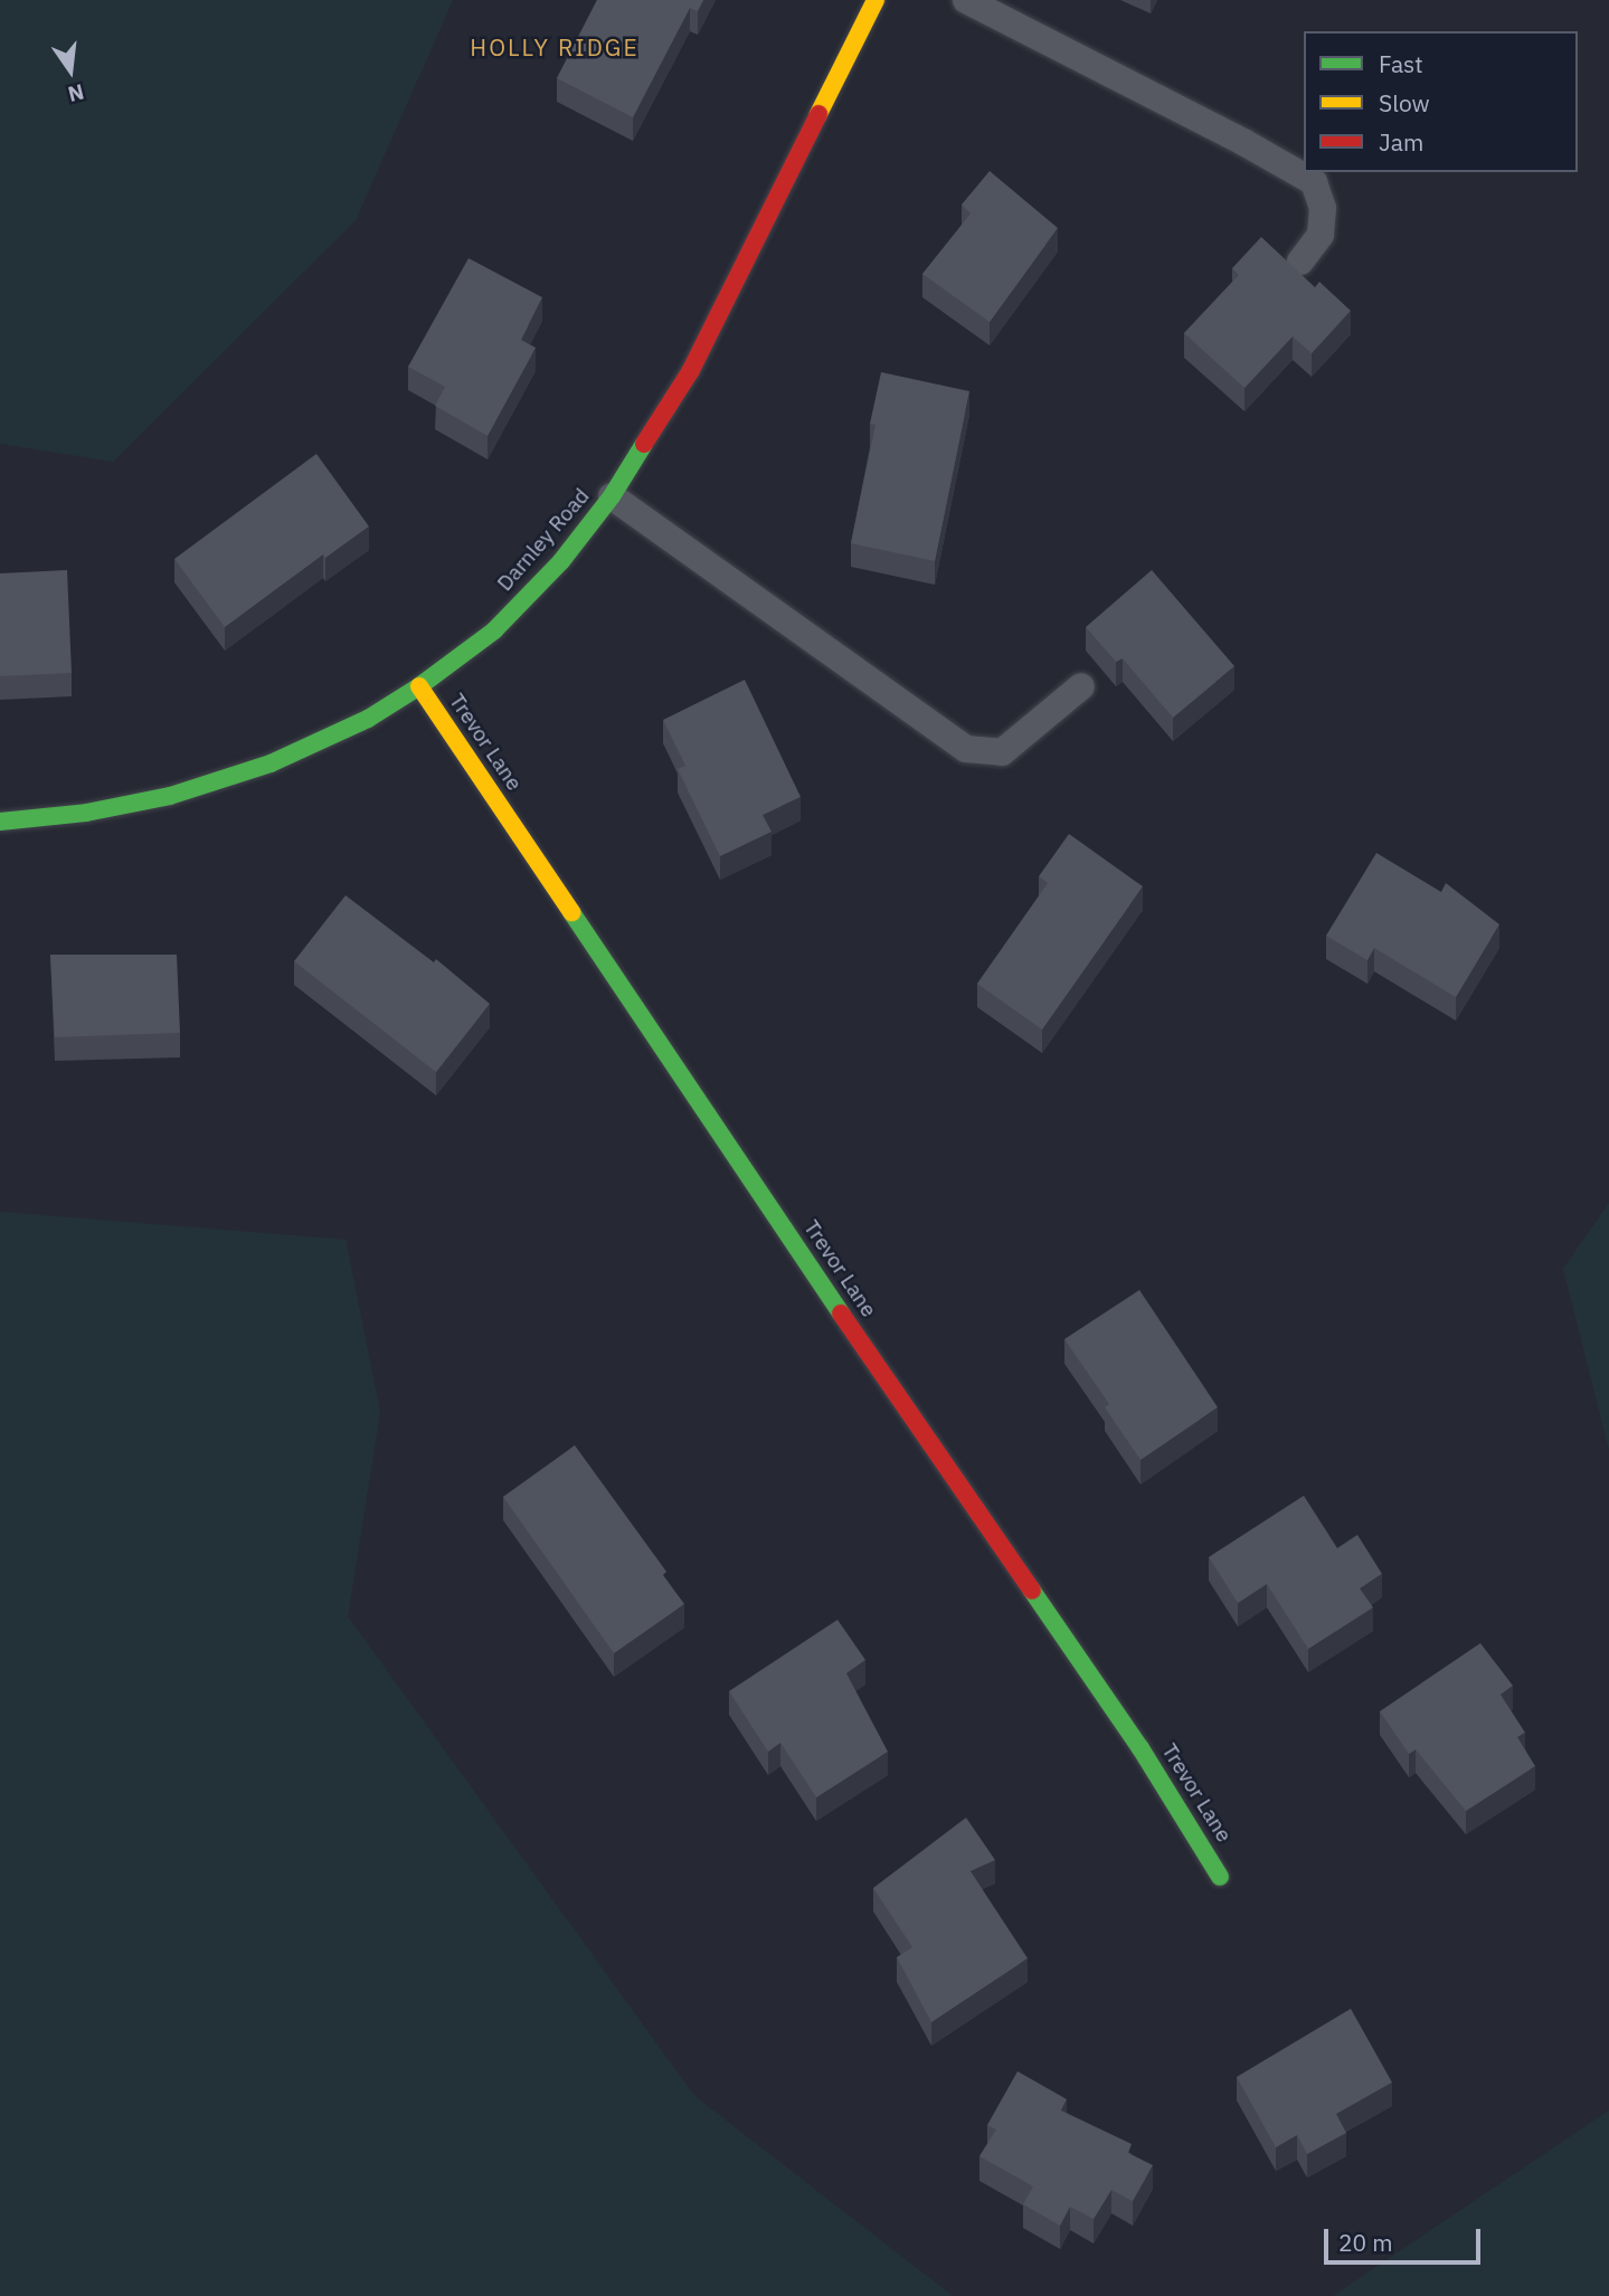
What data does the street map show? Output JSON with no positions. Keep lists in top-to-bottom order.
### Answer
{
  "streets": {
    "street": ["Darnley Road", "Trevor Lane"]
  },
  "crossings": [
    ["Darnley Road", "Trevor Lane"]
  ],
  "districts": ["HOLLY RIDGE"],
  "legend": ["Fast", "Slow", "Jam"],
  "scale_bar": "20 m",
  "north": "bottom"
}
